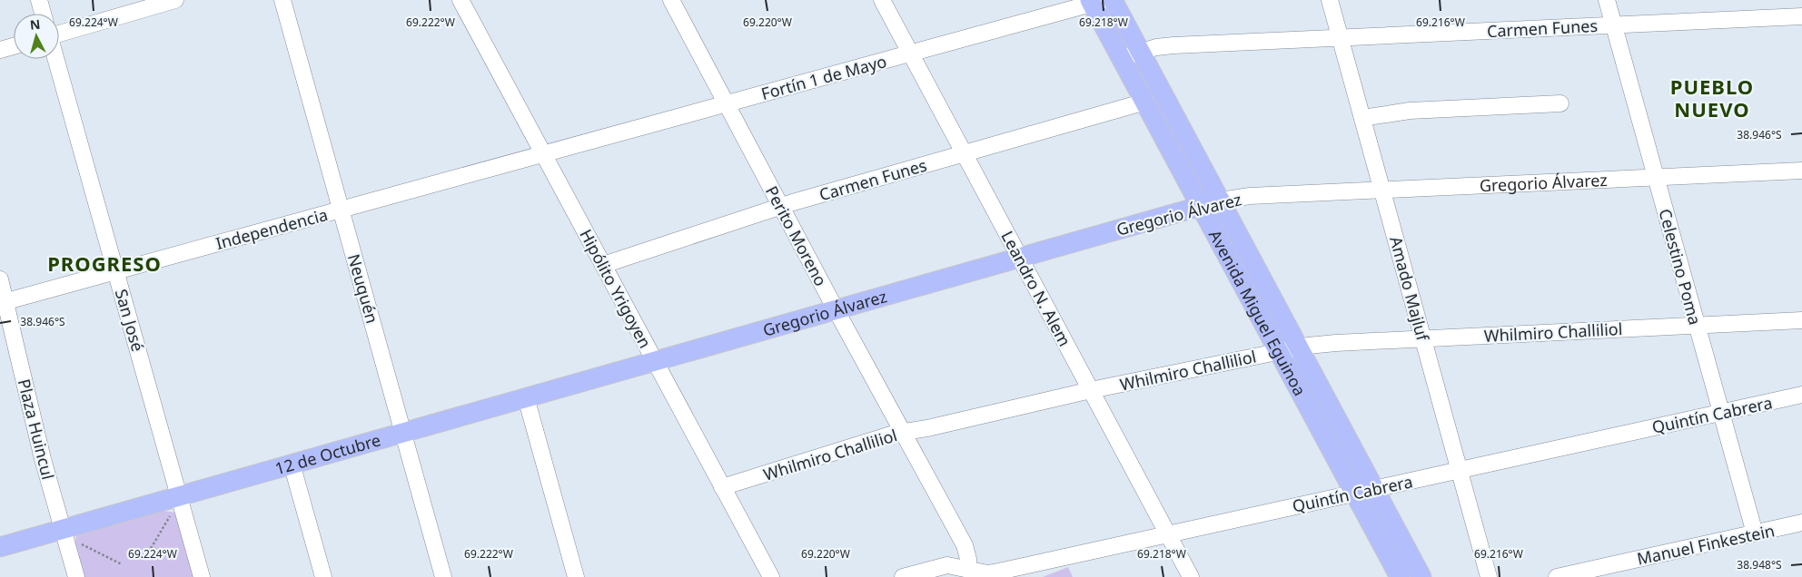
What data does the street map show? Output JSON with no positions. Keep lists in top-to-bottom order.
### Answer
{
  "streets": {
    "main road": ["Gregorio Álvarez", "Avenida Miguel Eguinoa", "12 de Octubre"],
    "street": [
      "Carmen Funes",
      "Fortín 1 de Mayo",
      "Independencia",
      "Perito Moreno",
      "Celestino Poma",
      "Neuquén",
      "Hipólito Yrigoyen",
      "Leandro N. Alem",
      "Amado Majluf",
      "San José",
      "Whilmiro Challiliol",
      "Quintín Cabrera",
      "Plaza Huincul",
      "Manuel Finkestein"
    ]
  },
  "crossings": [
    ["Carmen Funes", "Perito Moreno"],
    ["Carmen Funes", "Celestino Poma"],
    ["Carmen Funes", "Hipólito Yrigoyen"],
    ["Carmen Funes", "Leandro N. Alem"],
    ["Carmen Funes", "Amado Majluf"],
    ["Carmen Funes", "Avenida Miguel Eguinoa"],
    ["Fortín 1 de Mayo", "Independencia"],
    ["Fortín 1 de Mayo", "Perito Moreno"],
    ["Fortín 1 de Mayo", "Hipólito Yrigoyen"],
    ["Fortín 1 de Mayo", "Leandro N. Alem"],
    ["Fortín 1 de Mayo", "Avenida Miguel Eguinoa"],
    ["Gregorio Álvarez", "Perito Moreno"],
    ["Gregorio Álvarez", "Celestino Poma"],
    ["Gregorio Álvarez", "Hipólito Yrigoyen"],
    ["Gregorio Álvarez", "Leandro N. Alem"],
    ["Gregorio Álvarez", "Amado Majluf"],
    ["Gregorio Álvarez", "Avenida Miguel Eguinoa"],
    ["Gregorio Álvarez", "12 de Octubre"],
    ["Independencia", "Neuquén"],
    ["Independencia", "Hipólito Yrigoyen"],
    ["Independencia", "San José"],
    ["Independencia", "Plaza Huincul"],
    ["Perito Moreno", "Whilmiro Challiliol"],
    ["Perito Moreno", "Quintín Cabrera"],
    ["Celestino Poma", "Whilmiro Challiliol"],
    ["Celestino Poma", "Quintín Cabrera"],
    ["Celestino Poma", "Manuel Finkestein"],
    ["Neuquén", "12 de Octubre"],
    ["Hipólito Yrigoyen", "Whilmiro Challiliol"],
    ["Hipólito Yrigoyen", "12 de Octubre"],
    ["Leandro N. Alem", "Whilmiro Challiliol"],
    ["Leandro N. Alem", "Quintín Cabrera"],
    ["Amado Majluf", "Whilmiro Challiliol"],
    ["Amado Majluf", "Quintín Cabrera"],
    ["Avenida Miguel Eguinoa", "Whilmiro Challiliol"],
    ["Avenida Miguel Eguinoa", "Quintín Cabrera"],
    ["San José", "12 de Octubre"],
    ["Plaza Huincul", "12 de Octubre"]
  ],
  "districts": ["PUEBLO NUEVO", "PROGRESO"],
  "north": "top",
  "coordinates": [
    "69.224°W",
    "69.222°W",
    "69.220°W",
    "69.218°W",
    "69.216°W",
    "38.946°S",
    "38.948°S"
  ]
}
